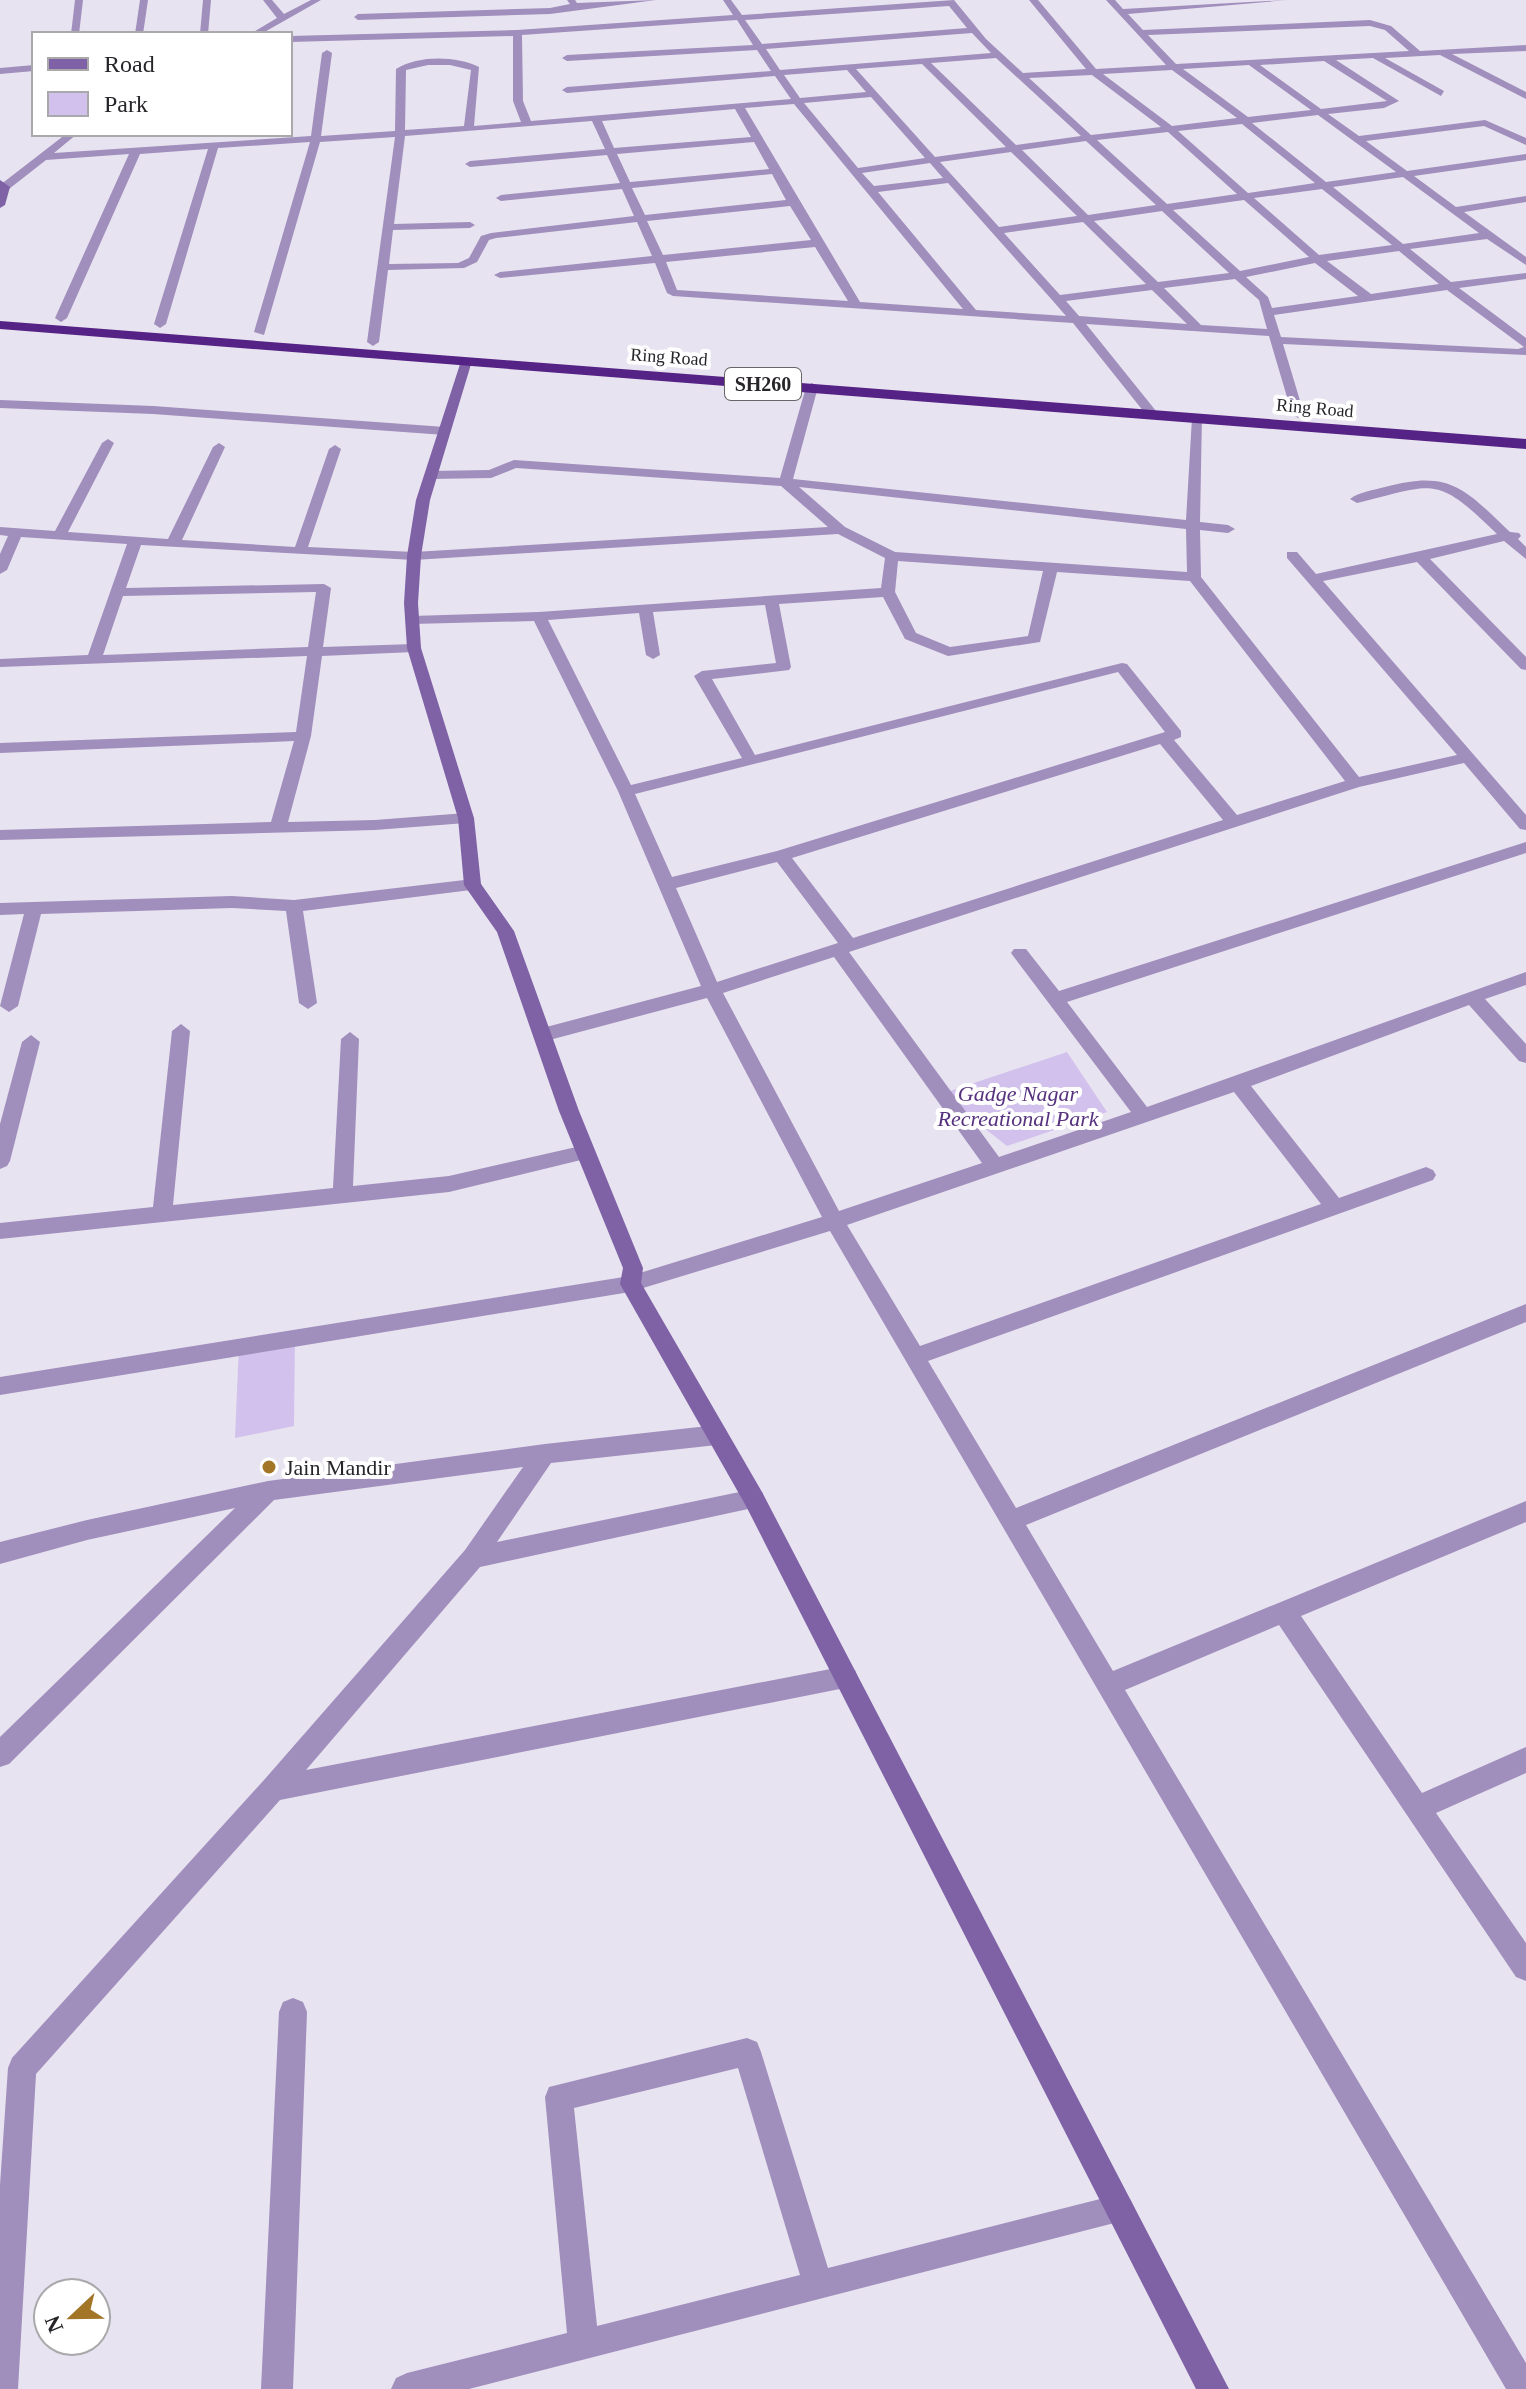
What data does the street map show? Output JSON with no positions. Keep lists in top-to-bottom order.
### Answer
{
  "streets": {
    "highway": ["Ring Road", "SH260"]
  },
  "parks": ["Gadge Nagar Recreational Park"],
  "places": ["Jain Mandir"],
  "legend": ["Road", "Park"],
  "north": "left"
}
